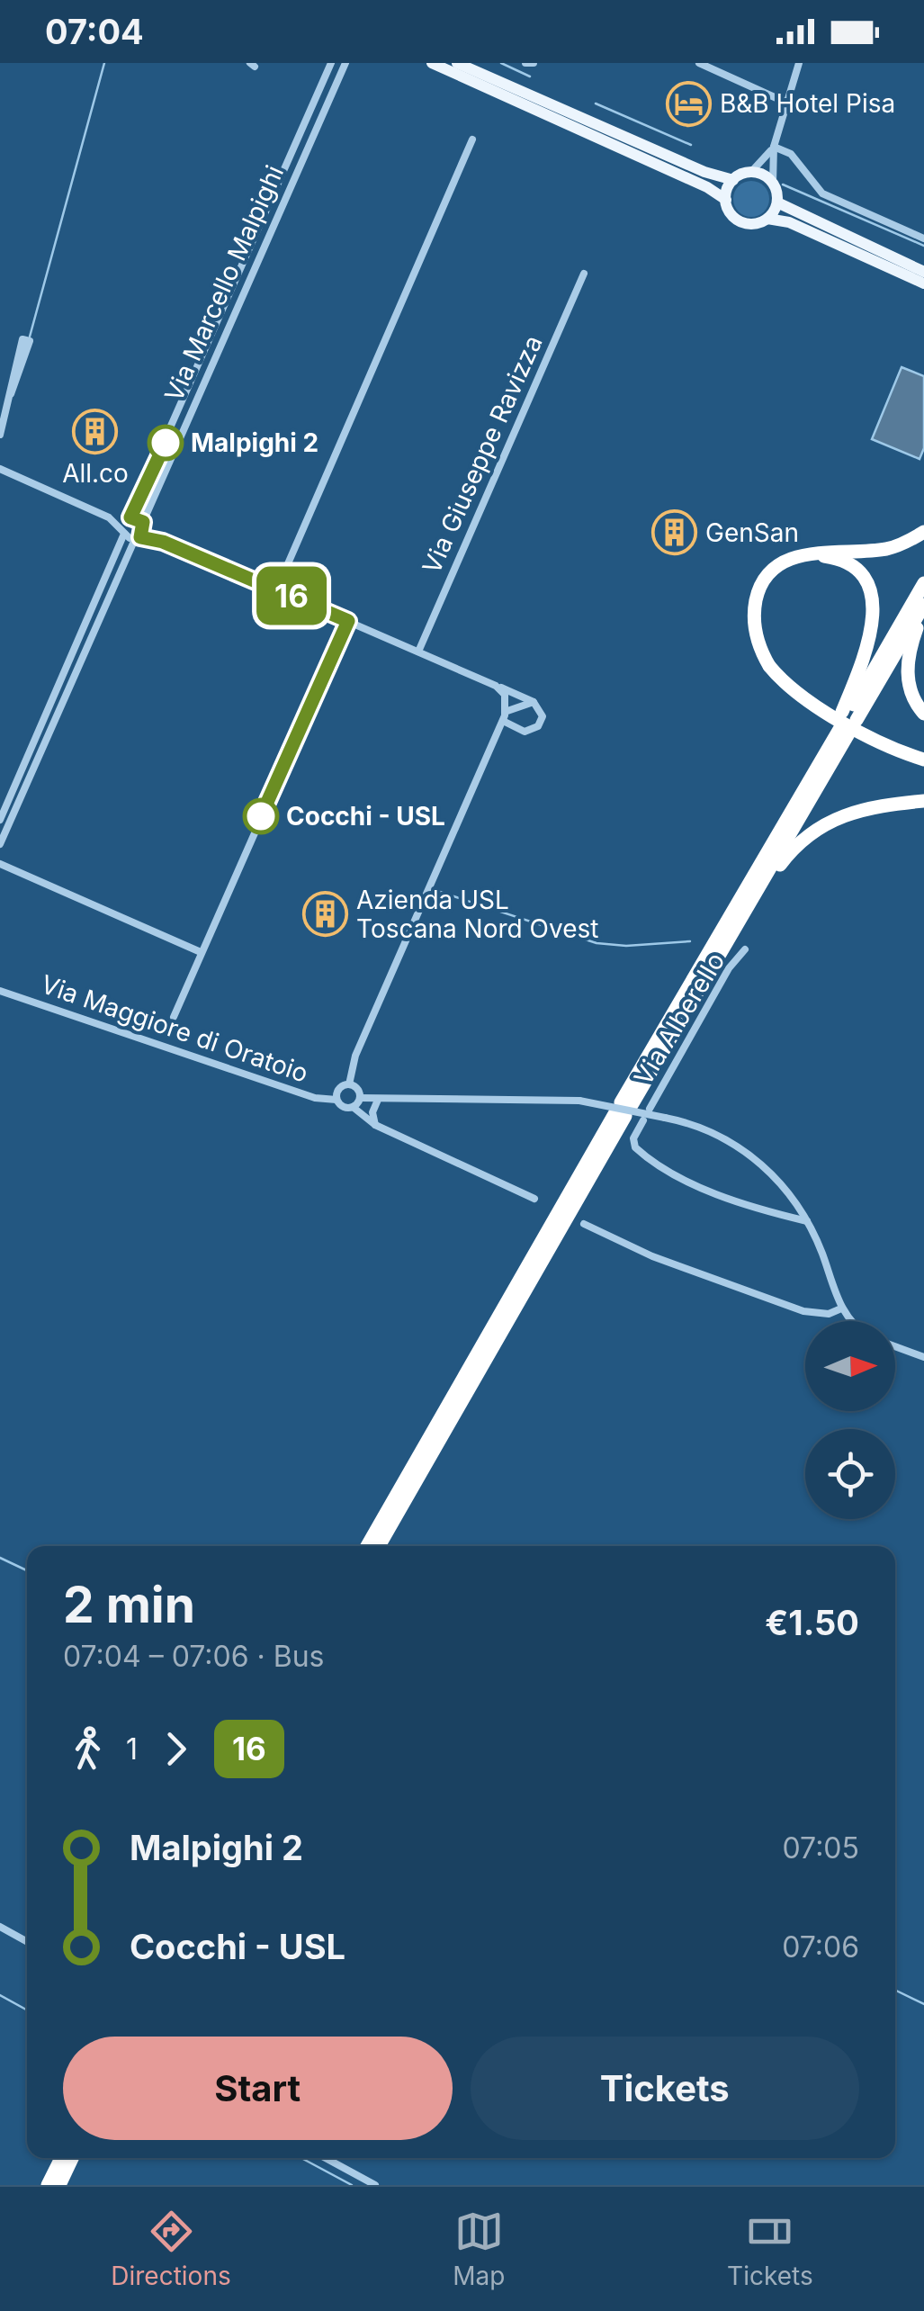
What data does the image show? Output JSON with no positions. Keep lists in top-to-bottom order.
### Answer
{
  "streets": {
    "street": [
      "Via Marcello Malpighi",
      "Via Giuseppe Ravizza",
      "Via Alberello",
      "Via Maggiore di Oratoio"
    ]
  },
  "places": {
    "hotel": ["B&B Hotel Pisa"],
    "building": ["All.co", "GenSan", "Azienda USL Toscana Nord Ovest"],
    "other": ["Malpighi 2", "Cocchi - USL"]
  },
  "lines": ["bus line 16"],
  "north": "right",
  "page": {
    "status": "07:04",
    "on_map": "16",
    "heading": ["2 min", "07:04 – 07:06 · Bus", "€1.50"],
    "legs": ["1", "16"],
    "list": [
      {
        "name": "Malpighi 2",
        "value": "07:05"
      },
      {
        "name": "Cocchi - USL",
        "value": "07:06"
      }
    ],
    "buttons": ["Start", "Tickets"],
    "tabs": ["Directions", "Map", "Tickets"]
  }
}
